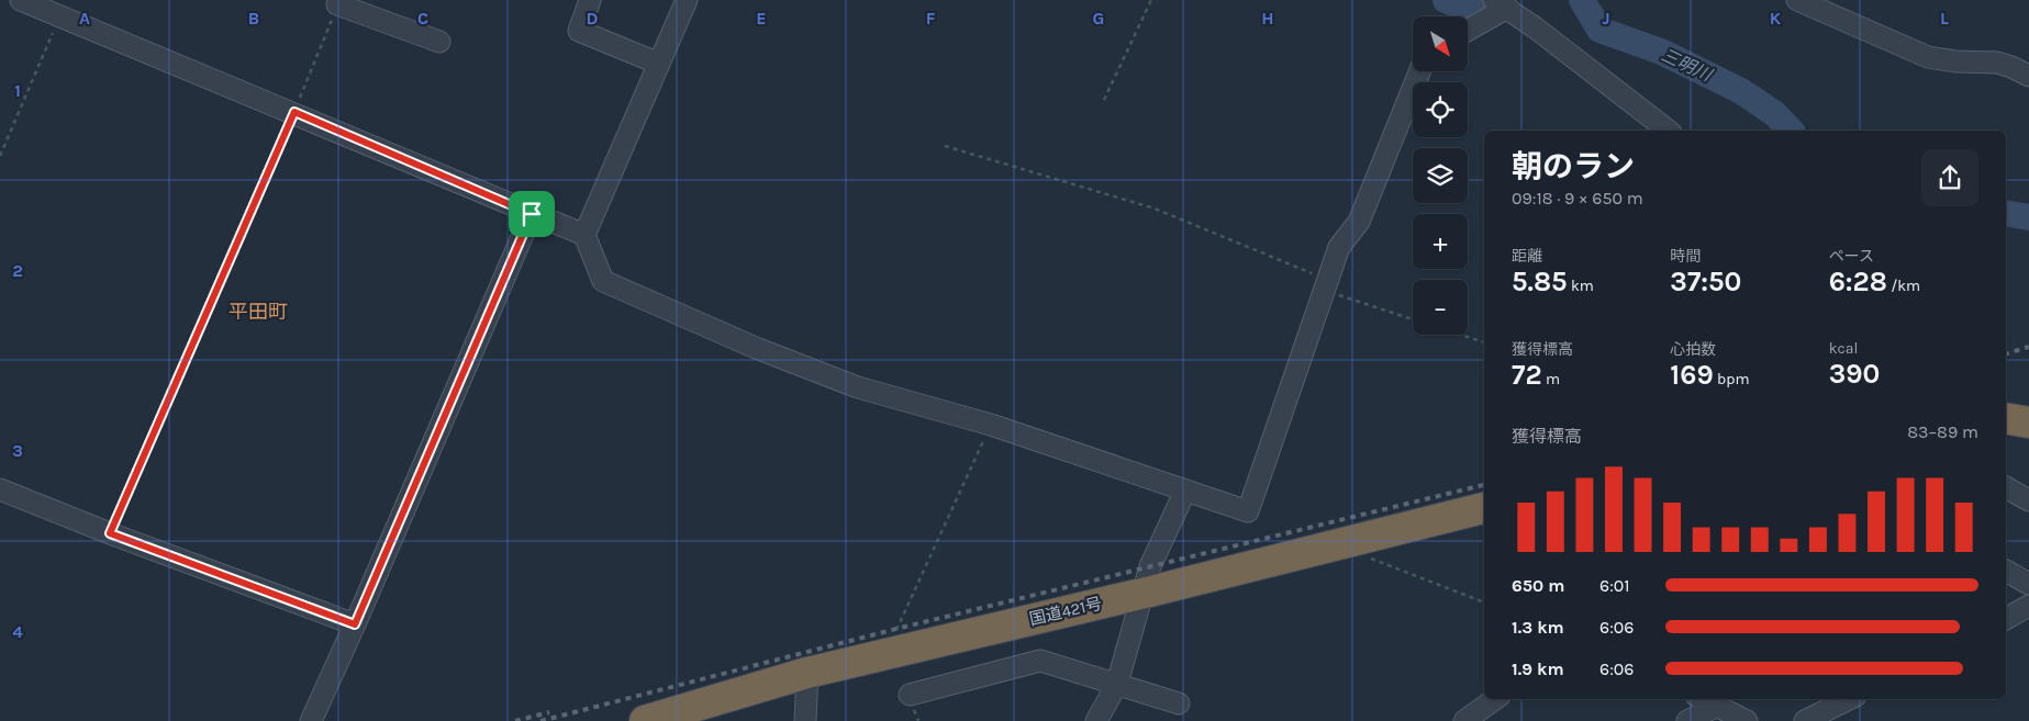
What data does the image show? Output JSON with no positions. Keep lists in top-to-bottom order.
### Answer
{
  "streets": {
    "highway": ["国道421号"]
  },
  "districts": ["平田町"],
  "water": ["三明川"],
  "north": "bottom right",
  "page": {
    "map_buttons": ["+", "−"],
    "heading": ["朝のラン", "09:18 · 9 × 650 m"],
    "stats": [
      ["距離", "5.85 km"],
      ["時間", "37:50"],
      ["ペース", "6:28 /km"],
      ["獲得標高", "72 m"],
      ["心拍数", "169 bpm"],
      ["kcal", "390"]
    ],
    "chart": ["獲得標高", "83–89 m"],
    "list": [
      {
        "name": "650 m",
        "note": "6:01"
      },
      {
        "name": "1.3 km",
        "note": "6:06"
      },
      {
        "name": "1.9 km",
        "note": "6:06"
      }
    ]
  },
  "grid": {
    "columns": [
      "A",
      "B",
      "C",
      "D",
      "E",
      "F",
      "G",
      "H",
      "J",
      "K",
      "L"
    ],
    "rows": [
      "1",
      "2",
      "3",
      "4"
    ]
  }
}
